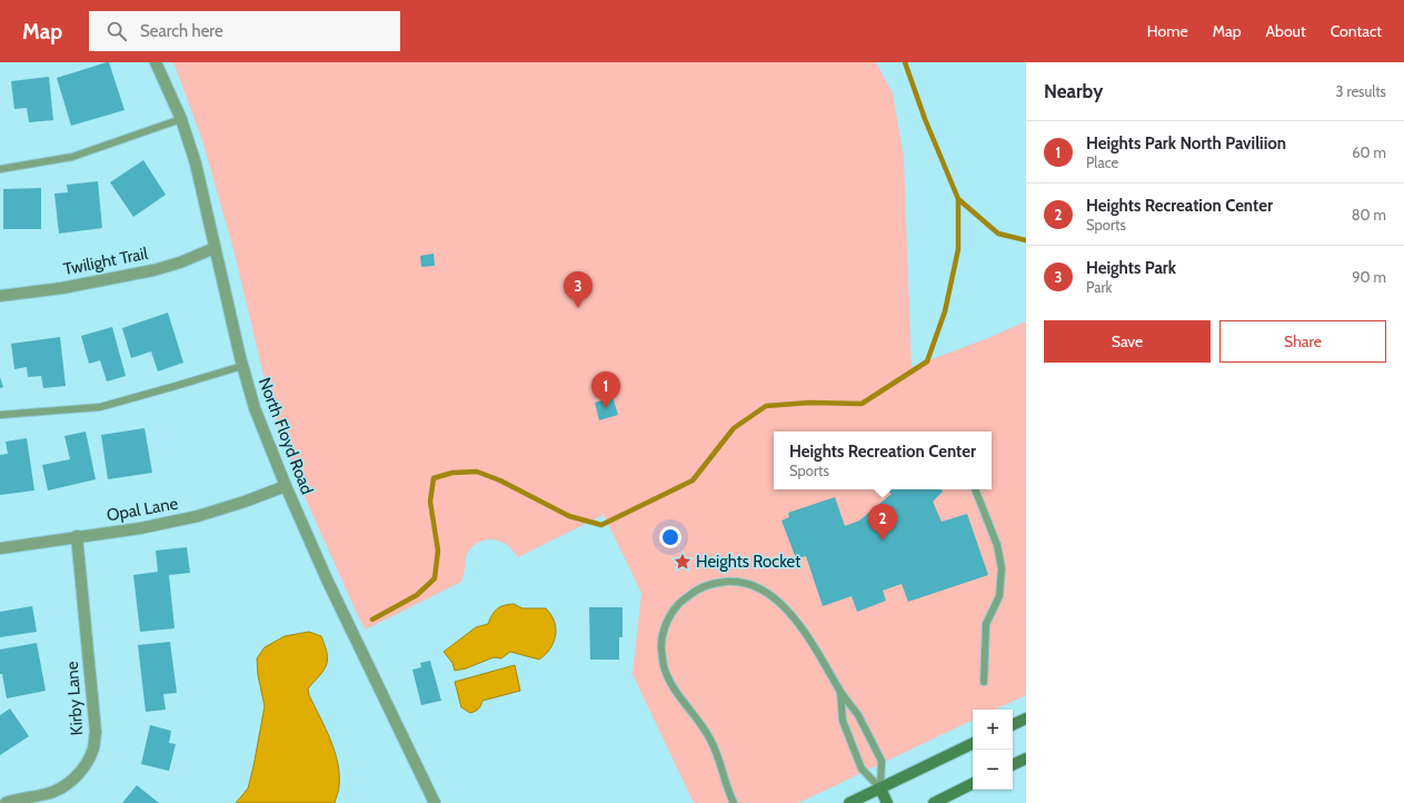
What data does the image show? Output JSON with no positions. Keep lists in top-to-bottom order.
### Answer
{
  "streets": {
    "street": [
      "Twilight Trail",
      "North Floyd Road",
      "Opal Lane",
      "Kirby Lane"
    ]
  },
  "crossings": [
    ["Twilight Trail", "North Floyd Road"],
    ["North Floyd Road", "Opal Lane"],
    ["Opal Lane", "Kirby Lane"]
  ],
  "places": {
    "place": ["Heights Rocket"]
  },
  "page": {
    "header": "Map",
    "search": "Search here",
    "nav": [
      "Home",
      "Map",
      "About",
      "Contact"
    ],
    "heading": ["Nearby", "3 results"],
    "list": [
      {
        "mark": "1",
        "name": "Heights Park North Paviliion",
        "note": "Place",
        "value": "60 m"
      },
      {
        "mark": "2",
        "name": "Heights Recreation Center",
        "note": "Sports",
        "value": "80 m"
      },
      {
        "mark": "3",
        "name": "Heights Park",
        "note": "Park",
        "value": "90 m"
      }
    ],
    "pins": ["3", "1", "2"],
    "buttons": ["Save", "Share"],
    "popup": ["Heights Recreation Center", "Sports"],
    "map_buttons": ["+", "−"]
  }
}
